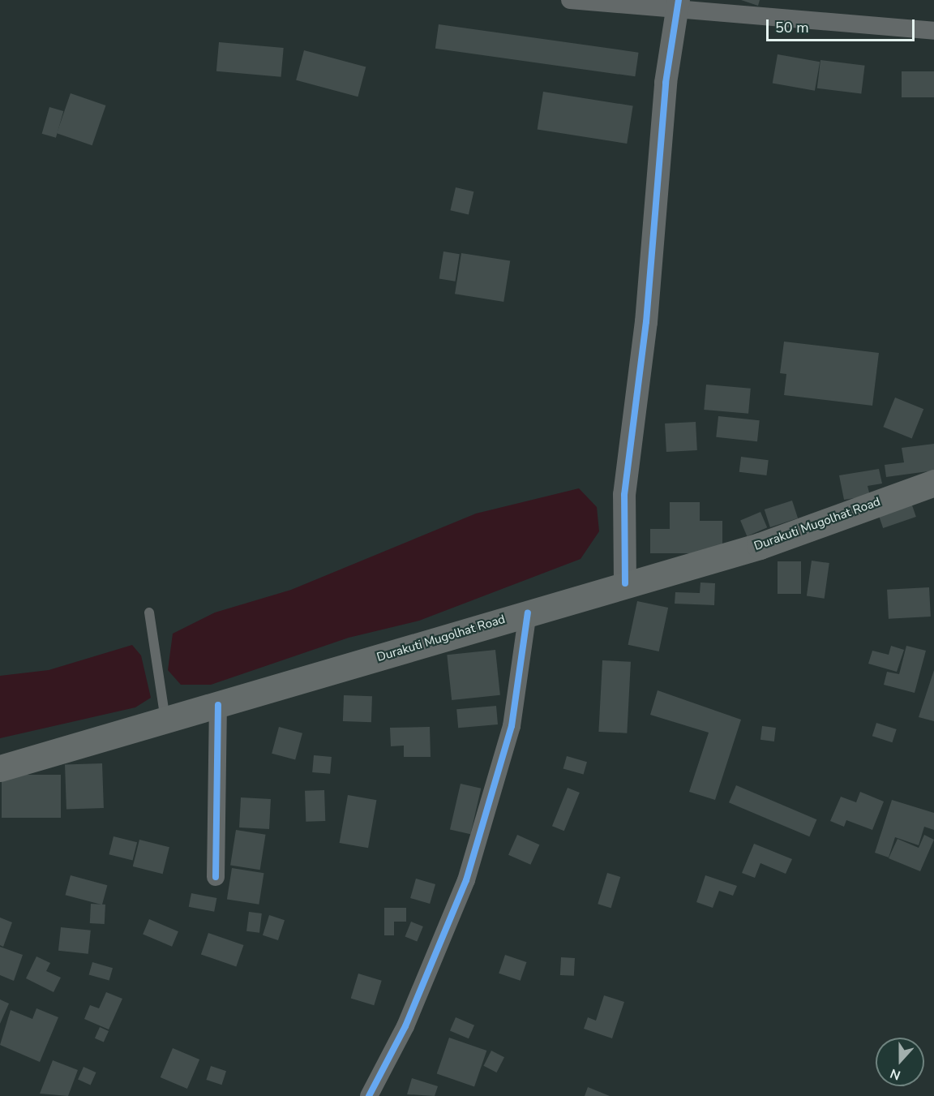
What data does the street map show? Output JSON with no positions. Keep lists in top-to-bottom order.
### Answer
{
  "streets": {
    "main road": ["Durakuti Mugolhat Road"]
  },
  "scale_bar": "50 m",
  "north": "bottom"
}
